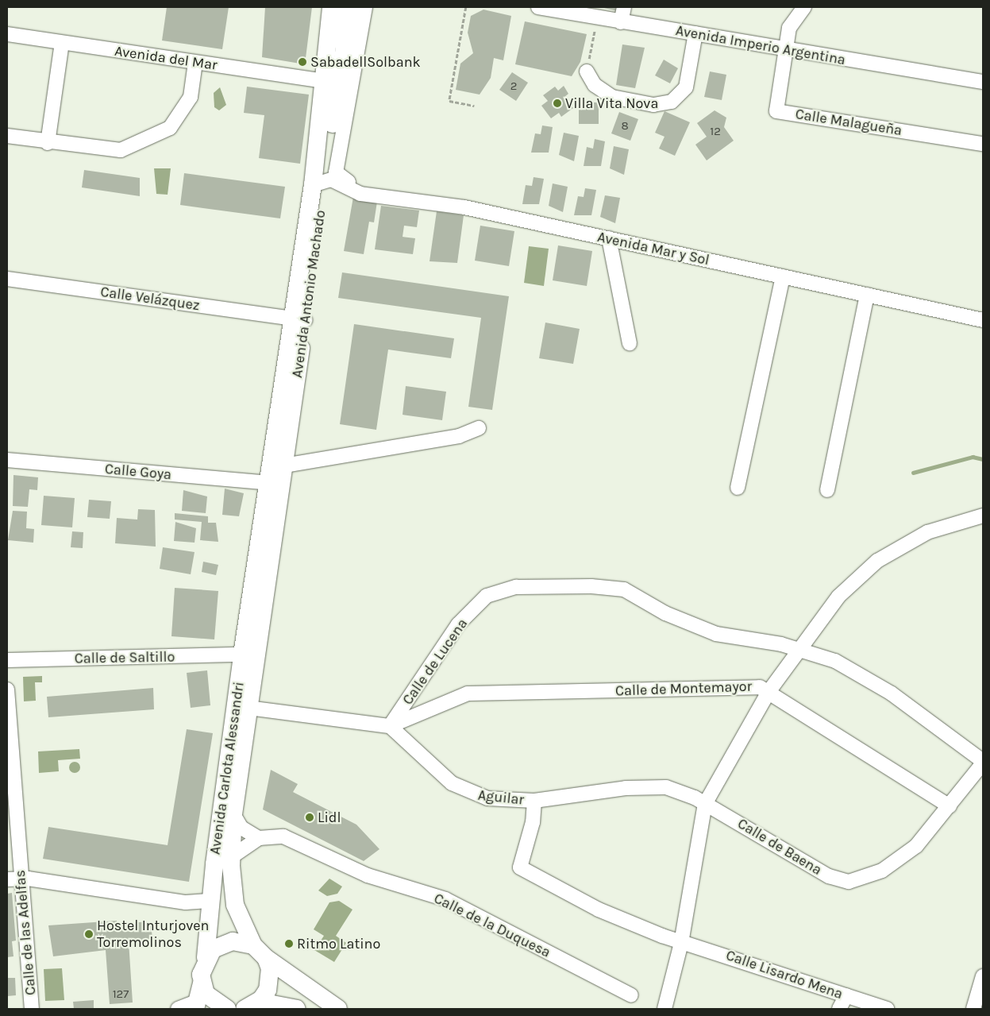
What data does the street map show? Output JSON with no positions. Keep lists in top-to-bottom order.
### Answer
{
  "streets": {
    "main road": ["Avenida Antonio Machado", "Avenida Carlota Alessandri"],
    "street": [
      "Avenida Imperio Argentina",
      "Avenida del Mar",
      "Calle Malagueña",
      "Avenida Mar y Sol",
      "Calle Velázquez",
      "Calle Goya",
      "Calle de Saltillo",
      "Calle de Lucena",
      "Calle de Montemayor",
      "Aguilar",
      "Calle de Baena",
      "Calle de la Duquesa",
      "Calle de las Adelfas",
      "Calle Lisardo Mena"
    ]
  },
  "crossings": [
    ["Avenida Imperio Argentina", "Calle Malagueña"],
    ["Avenida del Mar", "Avenida Antonio Machado"],
    ["Avenida Mar y Sol", "Avenida Antonio Machado"],
    ["Avenida Antonio Machado", "Calle Velázquez"],
    ["Avenida Antonio Machado", "Calle Goya"],
    ["Avenida Antonio Machado", "Avenida Carlota Alessandri"],
    ["Calle de Saltillo", "Avenida Carlota Alessandri"],
    ["Calle de Lucena", "Calle de Montemayor"],
    ["Calle de Lucena", "Aguilar"],
    ["Calle de Lucena", "Calle de Baena"],
    ["Calle de Montemayor", "Aguilar"],
    ["Calle de Montemayor", "Calle de Baena"],
    ["Aguilar", "Calle de Baena"],
    ["Aguilar", "Calle Lisardo Mena"]
  ],
  "places": [
    "SabadellSolbank",
    "Villa Vita Nova",
    "Lidl",
    "Hostel Inturjoven Torremolinos",
    "Ritmo Latino"
  ],
  "house_numbers": [
    "2",
    "8",
    "12",
    "127"
  ]
}
